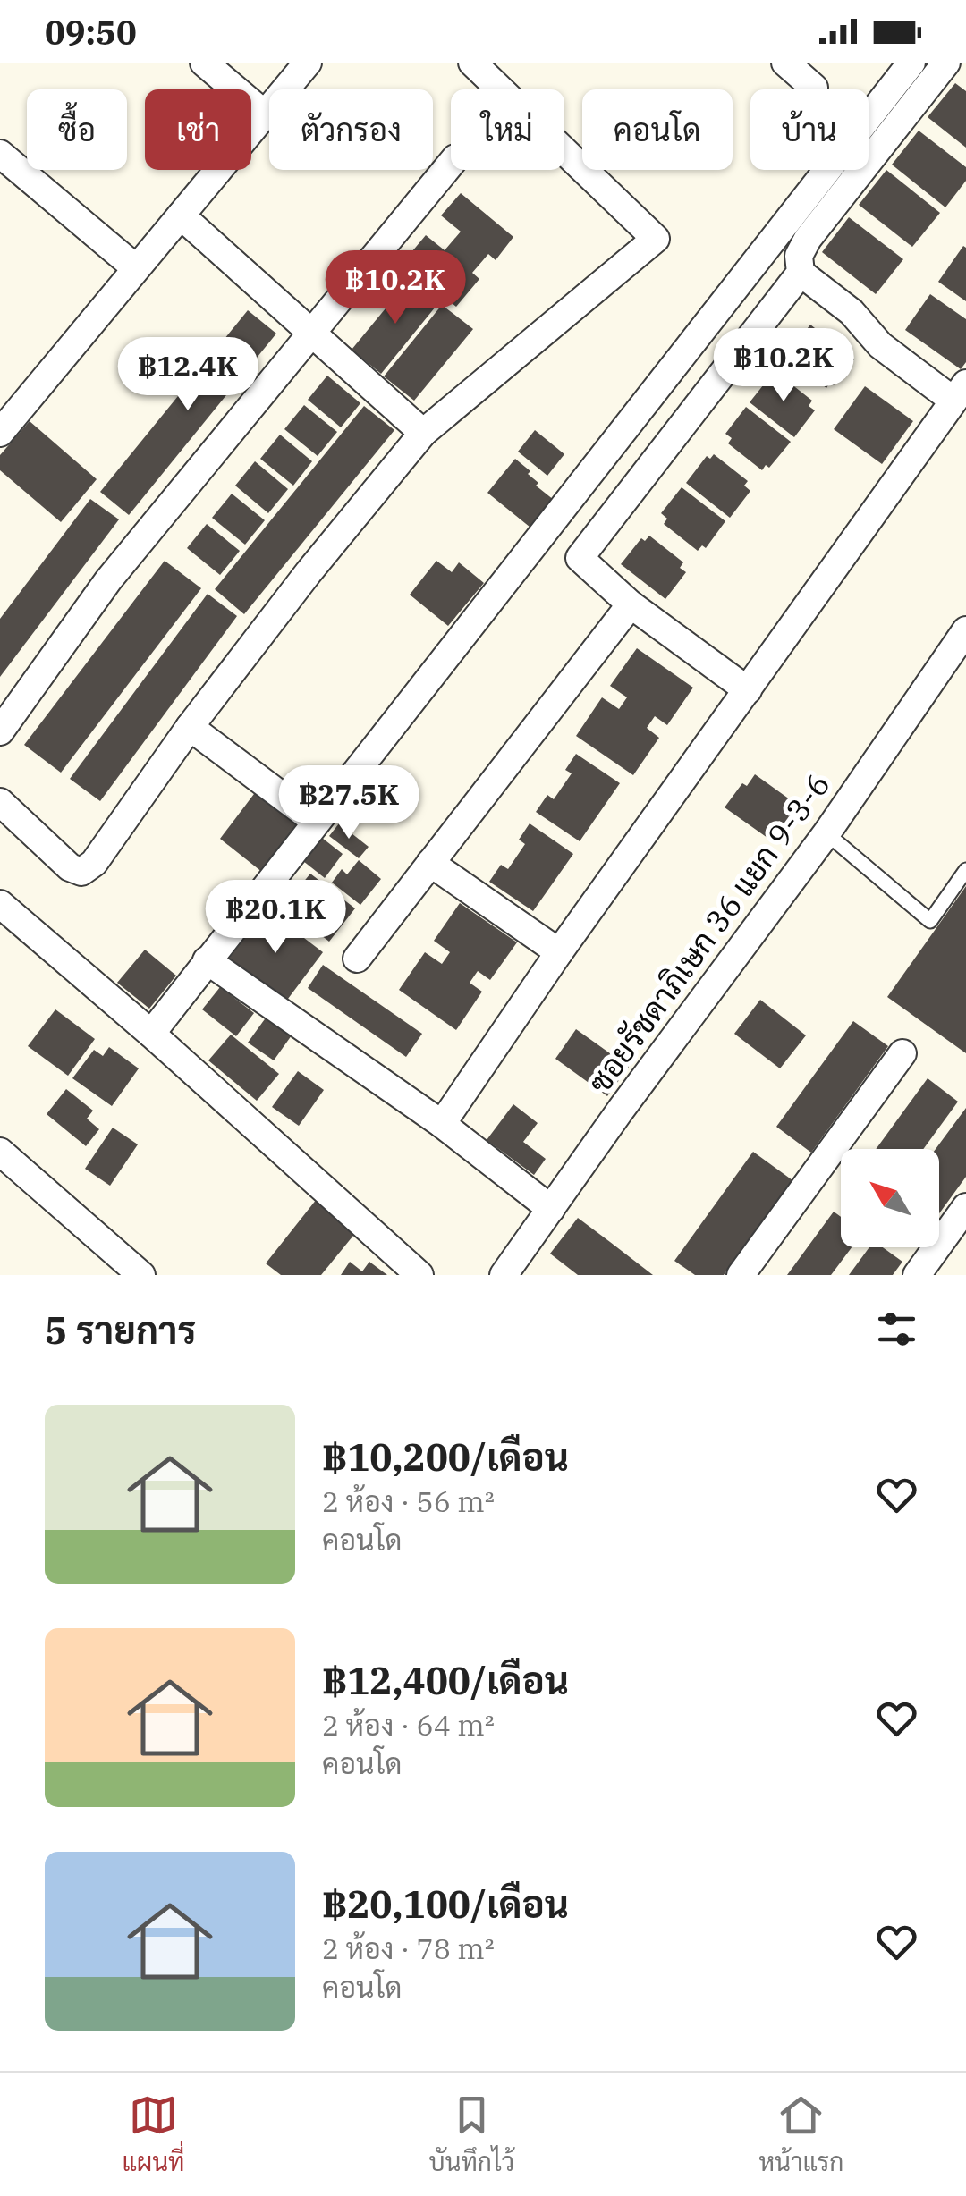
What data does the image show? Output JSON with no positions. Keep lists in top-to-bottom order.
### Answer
{
  "streets": {
    "street": ["ซอยรัชดาภิเษก 36 แยก 9-3-6"]
  },
  "north": "top left",
  "page": {
    "status": "09:50",
    "chip": [
      "ซื้อ",
      "เช่า",
      "ตัวกรอง",
      "ใหม่",
      "คอนโด",
      "บ้าน"
    ],
    "price": [
      "฿10.2K",
      "฿10.2K",
      "฿12.4K",
      "฿27.5K",
      "฿20.1K"
    ],
    "heading": "5 รายการ",
    "list": [
      {
        "name": "฿10,200/เดือน",
        "note": "2 ห้อง · 56 m² · คอนโด"
      },
      {
        "name": "฿12,400/เดือน",
        "note": "2 ห้อง · 64 m² · คอนโด"
      },
      {
        "name": "฿20,100/เดือน",
        "note": "2 ห้อง · 78 m² · คอนโด"
      }
    ],
    "tabs": ["แผนที่", "บันทึกไว้", "หน้าแรก"]
  }
}
